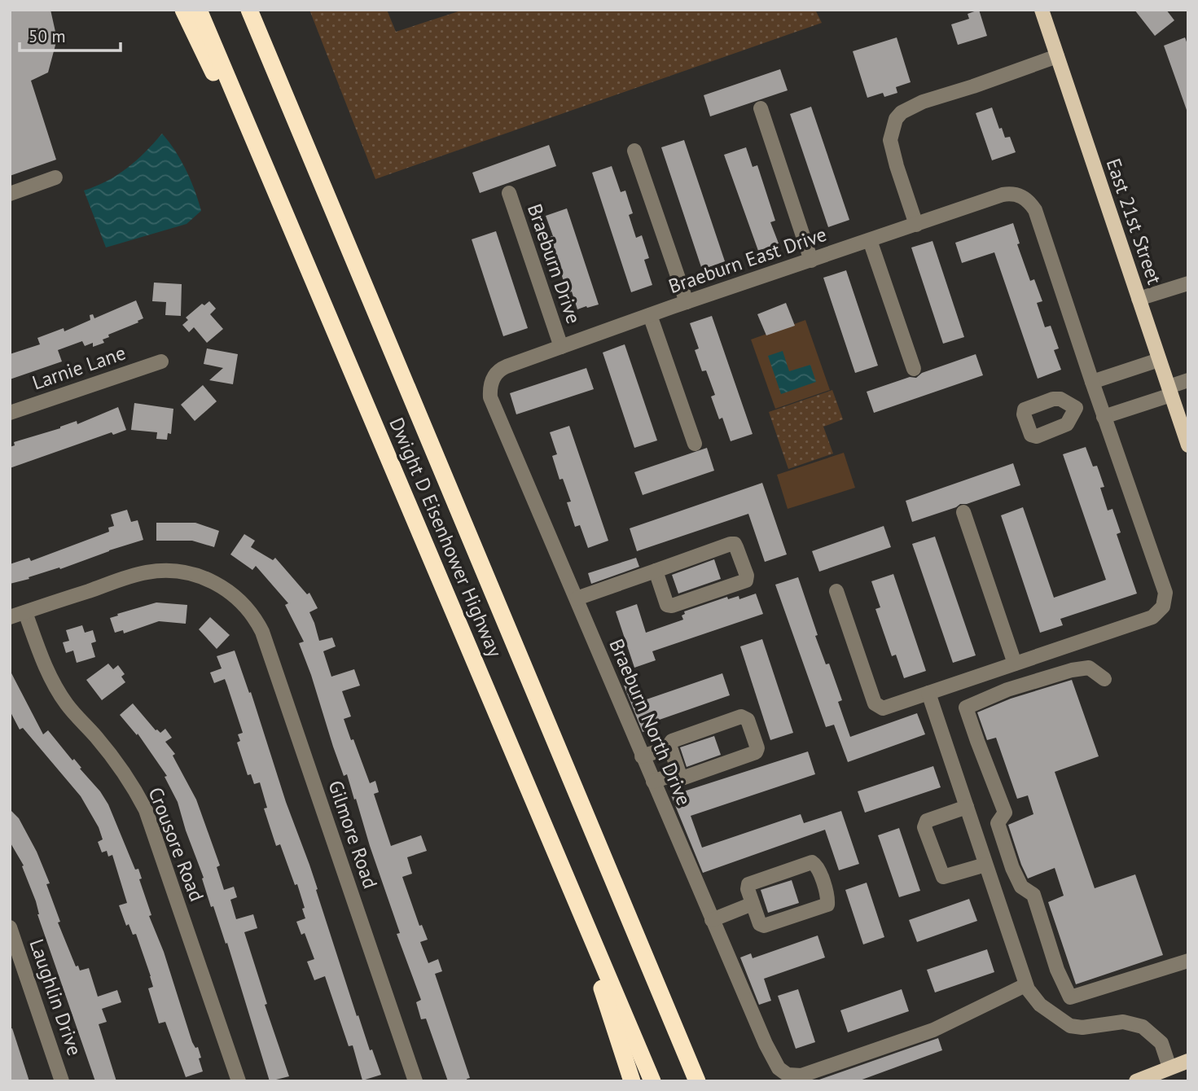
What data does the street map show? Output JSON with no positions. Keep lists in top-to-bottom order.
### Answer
{
  "streets": {
    "highway": ["Dwight D Eisenhower Highway"],
    "main road": ["East 21st Street"],
    "street": [
      "Braeburn East Drive",
      "Braeburn Drive",
      "Larnie Lane",
      "Braeburn North Drive",
      "Gilmore Road",
      "Crousore Road",
      "Laughlin Drive"
    ]
  },
  "crossings": [
    ["Braeburn East Drive", "Braeburn Drive"],
    ["Braeburn East Drive", "Braeburn North Drive"],
    ["Gilmore Road", "Crousore Road"]
  ],
  "scale_bar": "50 m"
}
